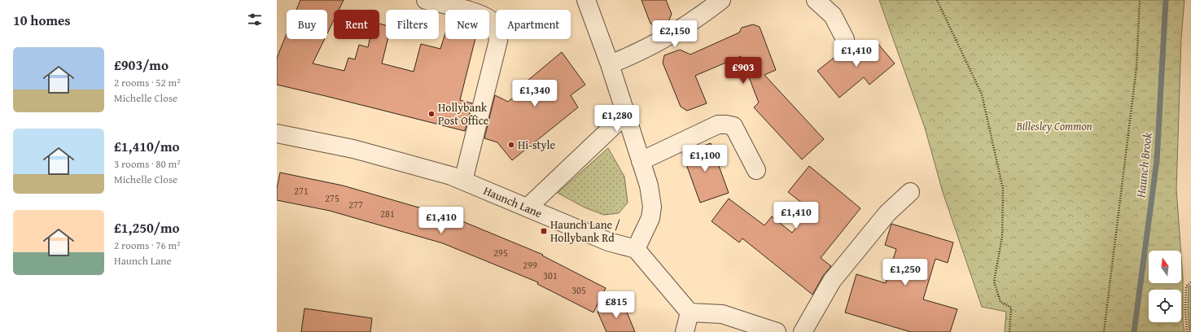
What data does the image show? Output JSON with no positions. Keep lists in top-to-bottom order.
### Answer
{
  "streets": {
    "street": ["Haunch Lane"]
  },
  "water": ["Haunch Brook"],
  "parks": ["Billesley Common"],
  "places": {
    "other": ["Hollybank Post Office", "Hi-style"],
    "transit": ["Haunch Lane / Hollybank Rd"]
  },
  "house_numbers": [
    "271",
    "275",
    "277",
    "281",
    "295",
    "299",
    "301",
    "305"
  ],
  "north": "top",
  "page": {
    "heading": "10 homes",
    "chip": [
      "Buy",
      "Rent",
      "Filters",
      "New",
      "Apartment"
    ],
    "price": [
      "£2,150",
      "£1,410",
      "£903",
      "£1,340",
      "£1,280",
      "£1,100",
      "£1,410",
      "£1,410",
      "£1,250",
      "£815"
    ],
    "list": [
      {
        "name": "£903/mo",
        "note": "2 rooms · 52 m² · Michelle Close"
      },
      {
        "name": "£1,410/mo",
        "note": "3 rooms · 80 m² · Michelle Close"
      },
      {
        "name": "£1,250/mo",
        "note": "2 rooms · 76 m² · Haunch Lane"
      }
    ]
  }
}
